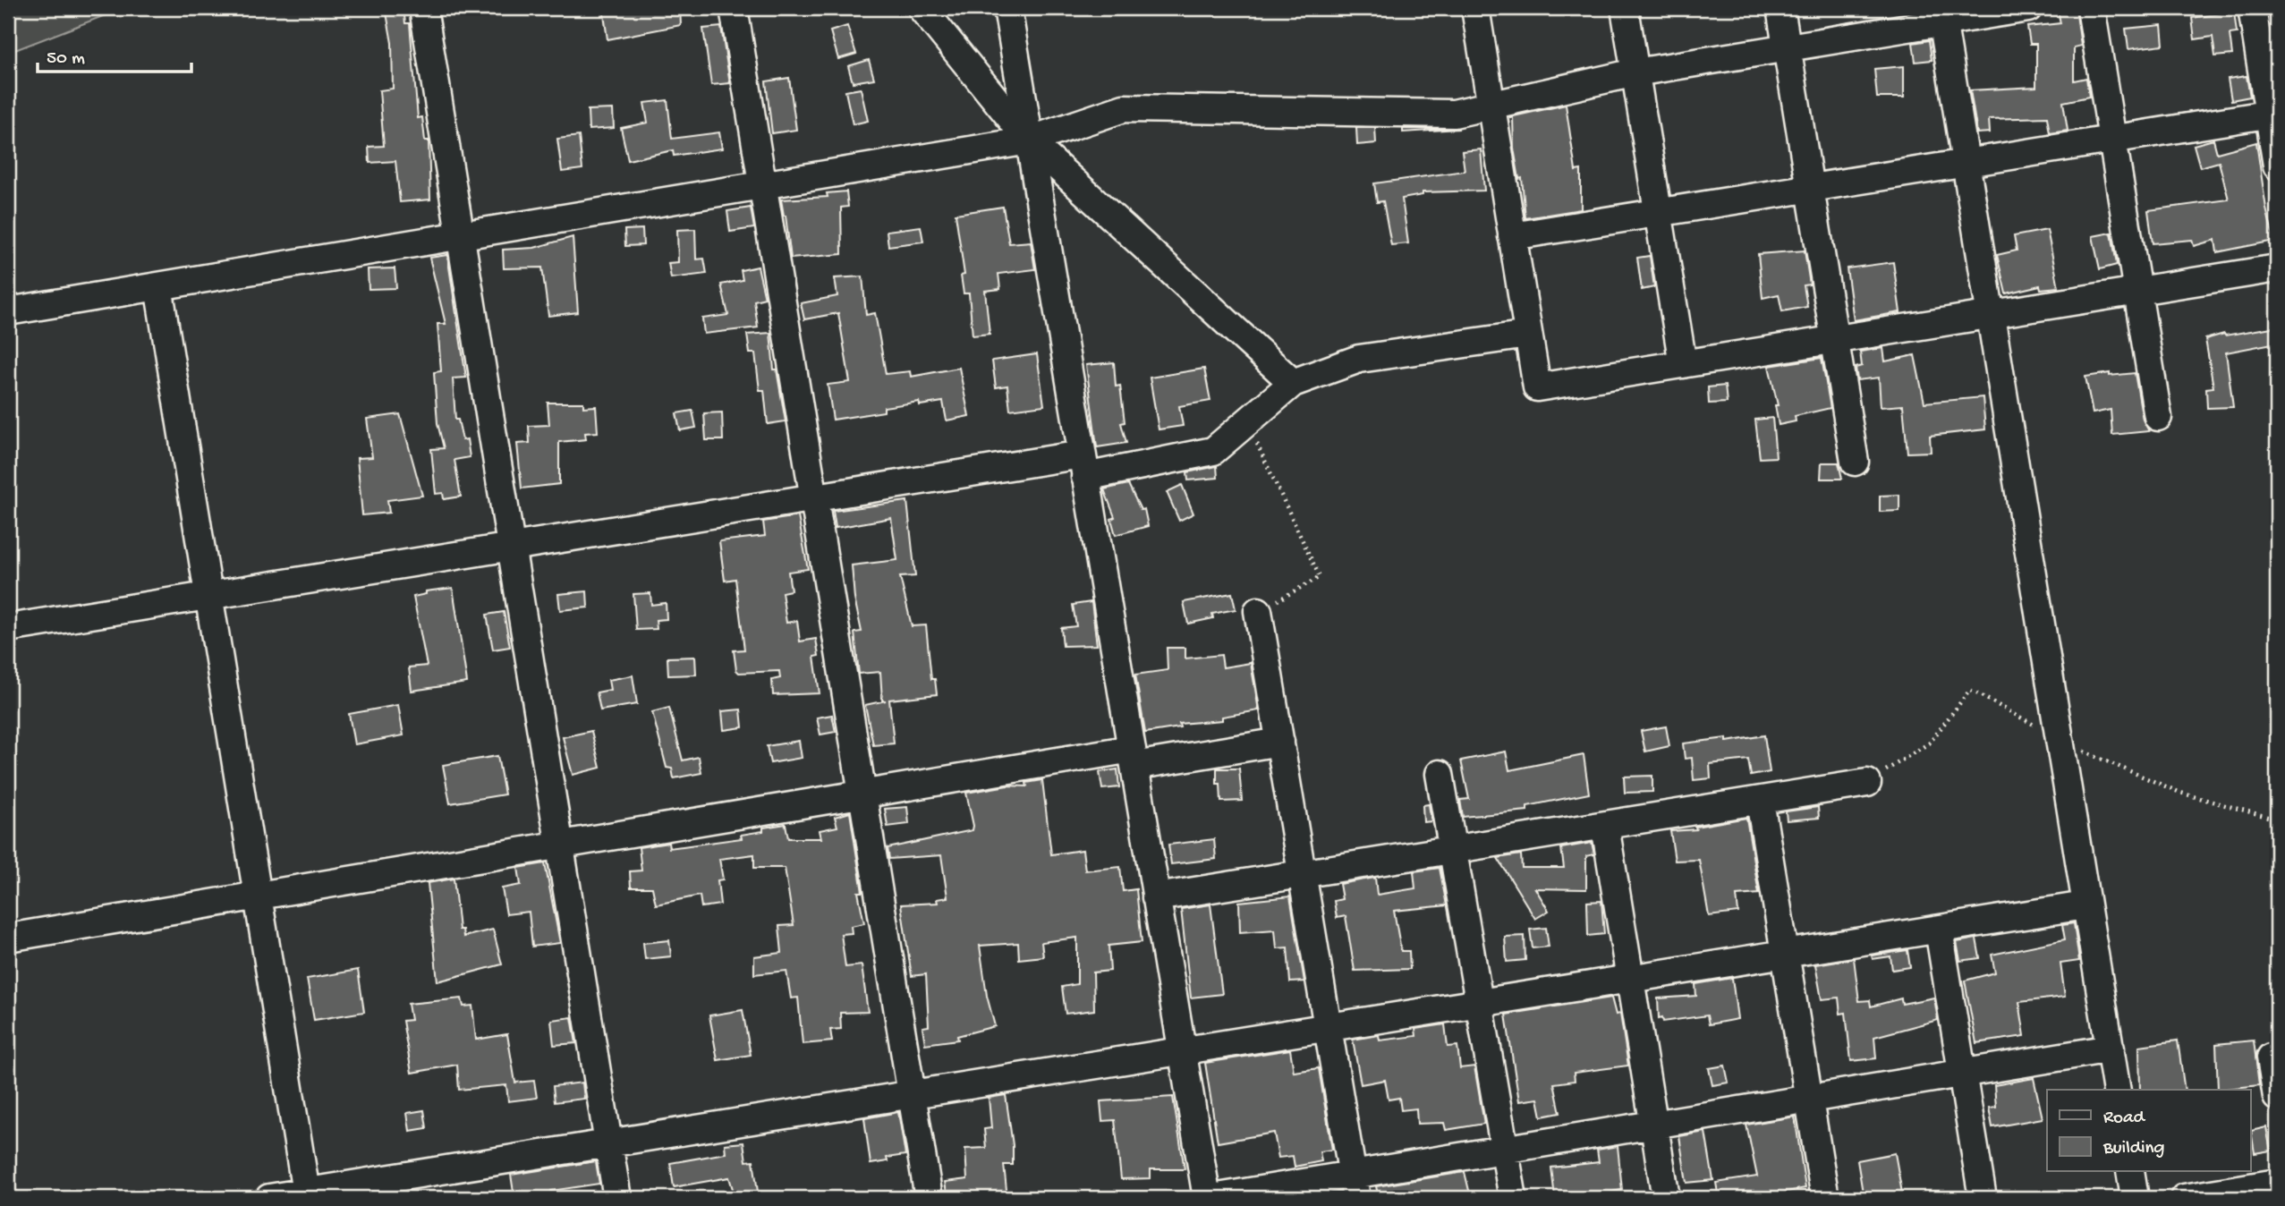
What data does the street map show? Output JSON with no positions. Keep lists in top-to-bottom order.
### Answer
{
  "legend": ["Road", "Building"],
  "scale_bar": "50 m"
}
